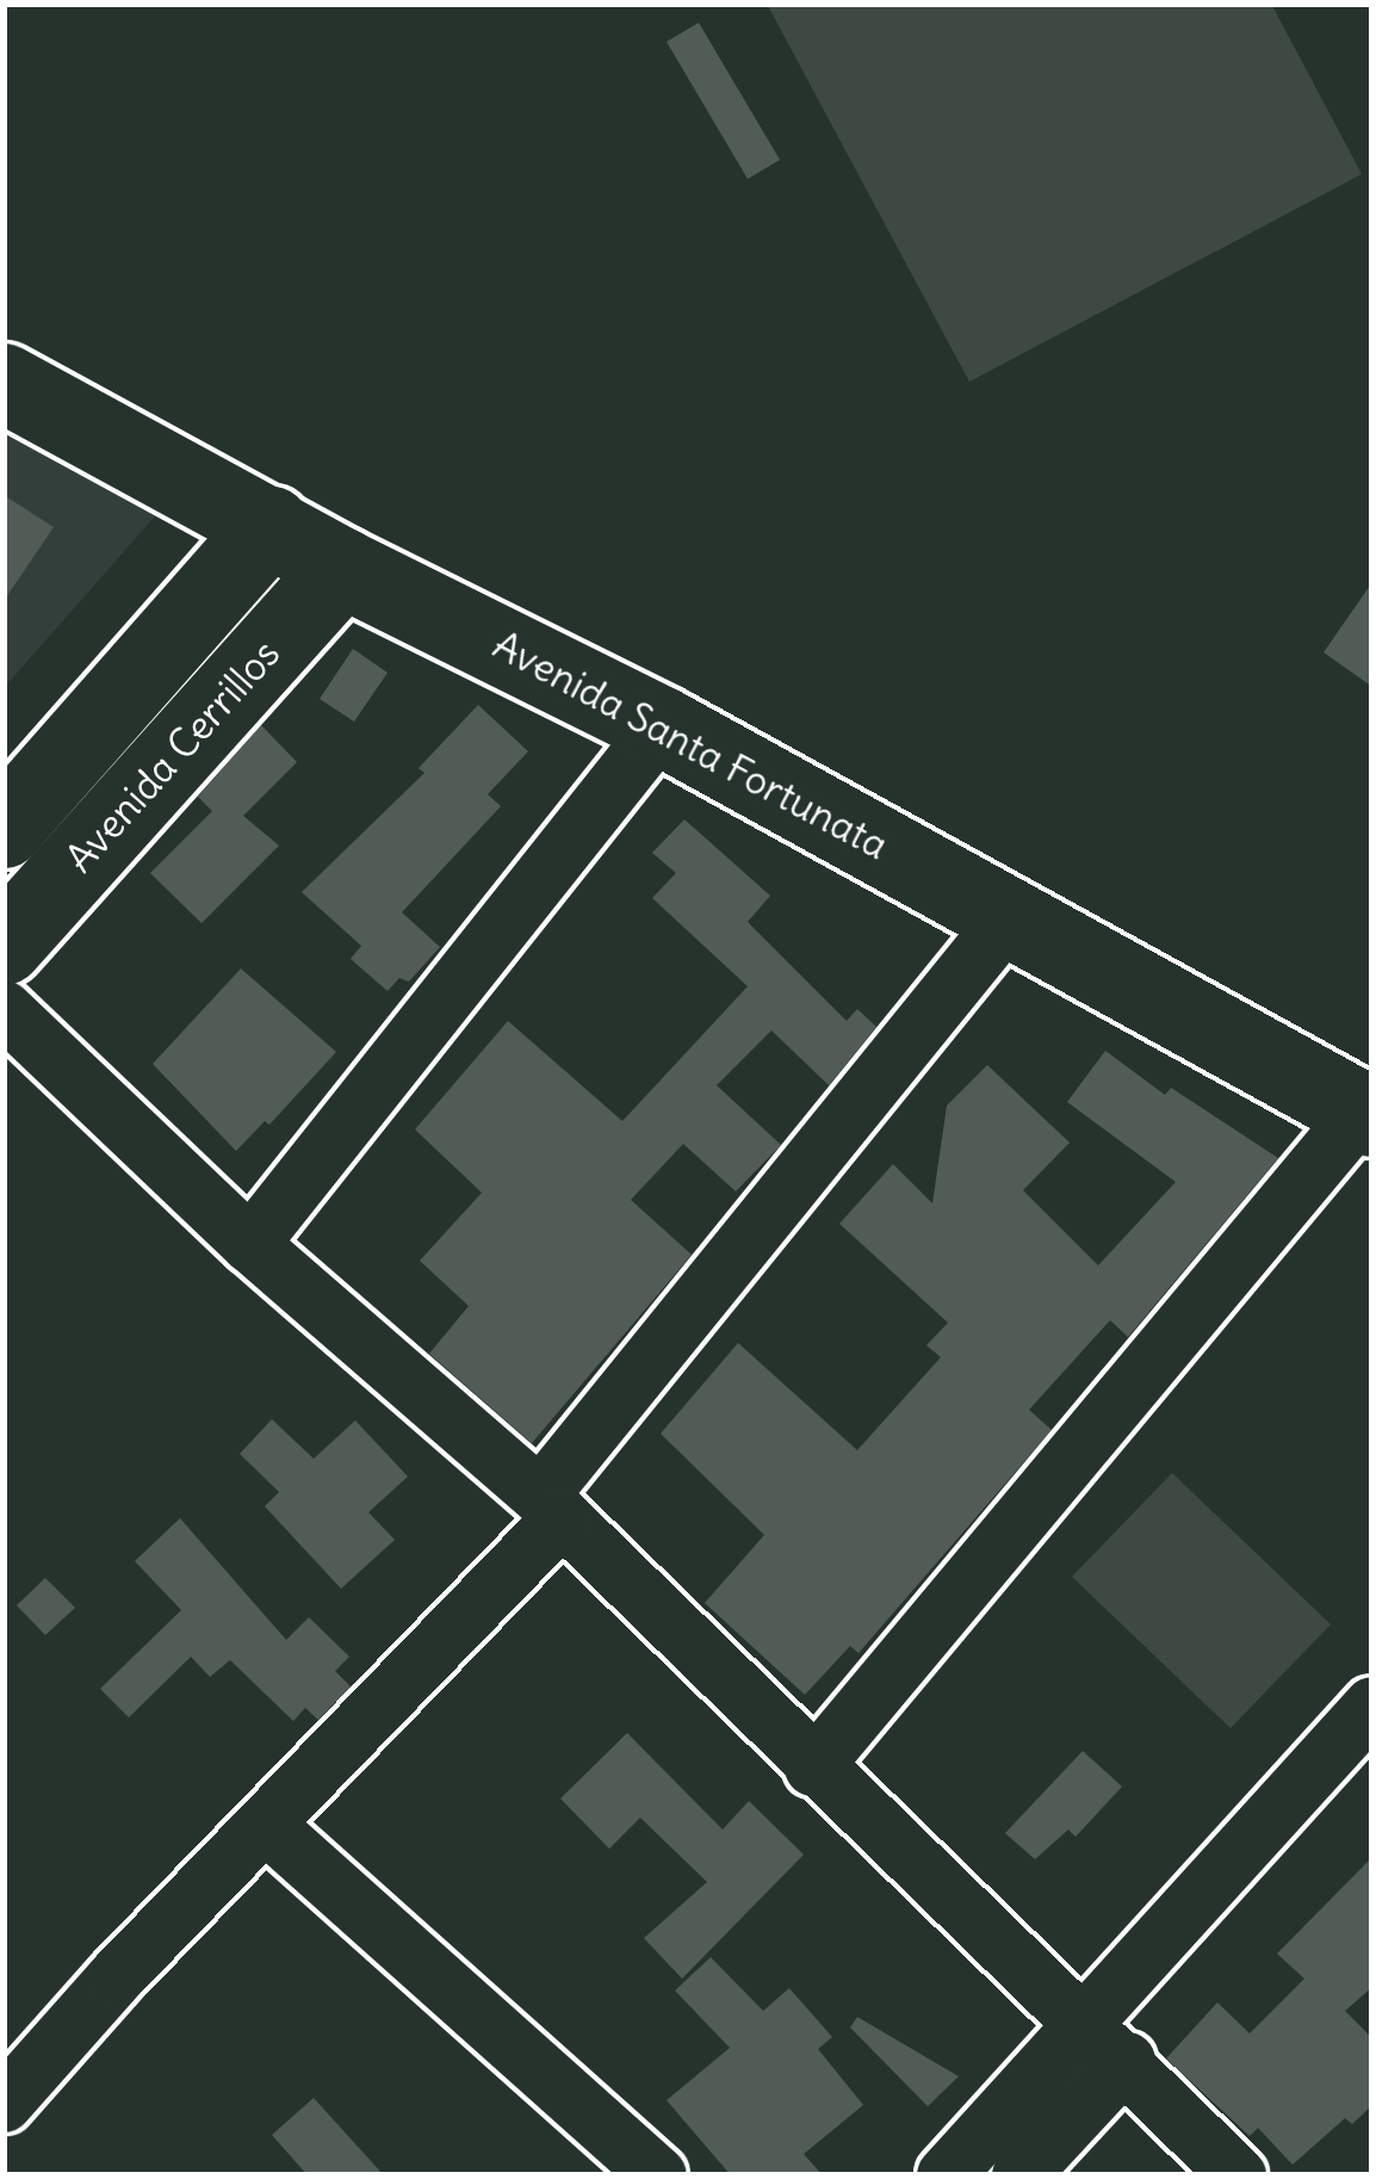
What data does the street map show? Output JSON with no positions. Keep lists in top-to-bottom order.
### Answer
{
  "streets": {
    "street": ["Avenida Santa Fortunata", "Avenida Cerrillos"]
  },
  "crossings": [
    ["Avenida Santa Fortunata", "Avenida Cerrillos"]
  ]
}
